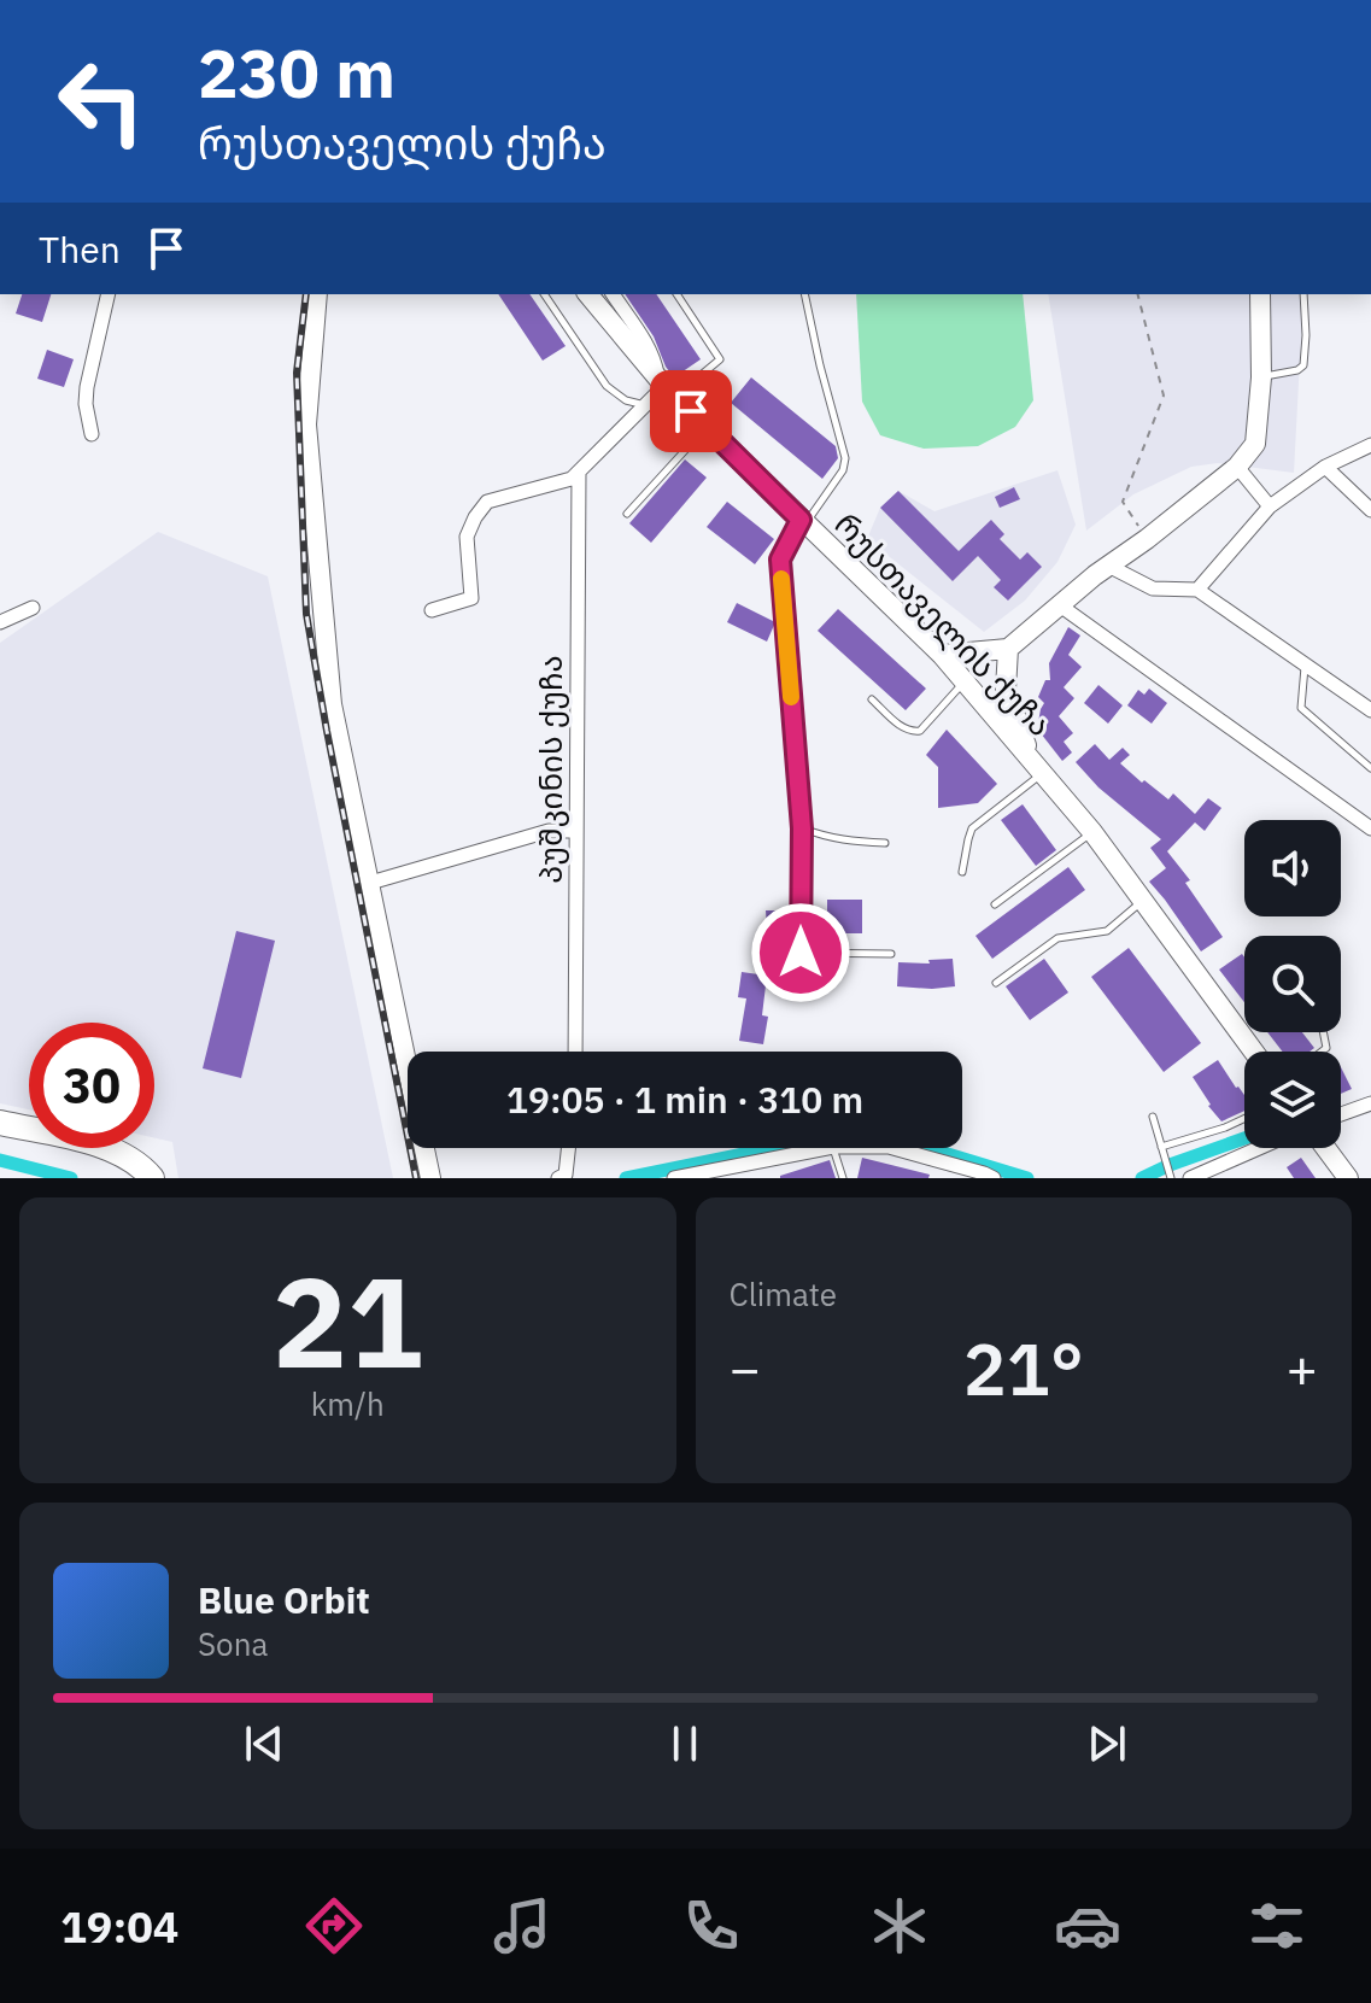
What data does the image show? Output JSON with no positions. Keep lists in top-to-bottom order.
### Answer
{
  "streets": {
    "street": ["რუსთაველის ქუჩა", "პუშკინის ქუჩა"]
  },
  "page": {
    "turn": ["230 m", "რუსთაველის ქუჩა"],
    "then": "Then",
    "limit": "30",
    "trip": "19:05 · 1 min · 310 m",
    "tile": [
      ["21", "km/h"],
      "Climate"
    ],
    "heat": ["−", "21°", "+"],
    "song": ["Blue Orbit", "Sona"],
    "tabs": "19:04"
  }
}
